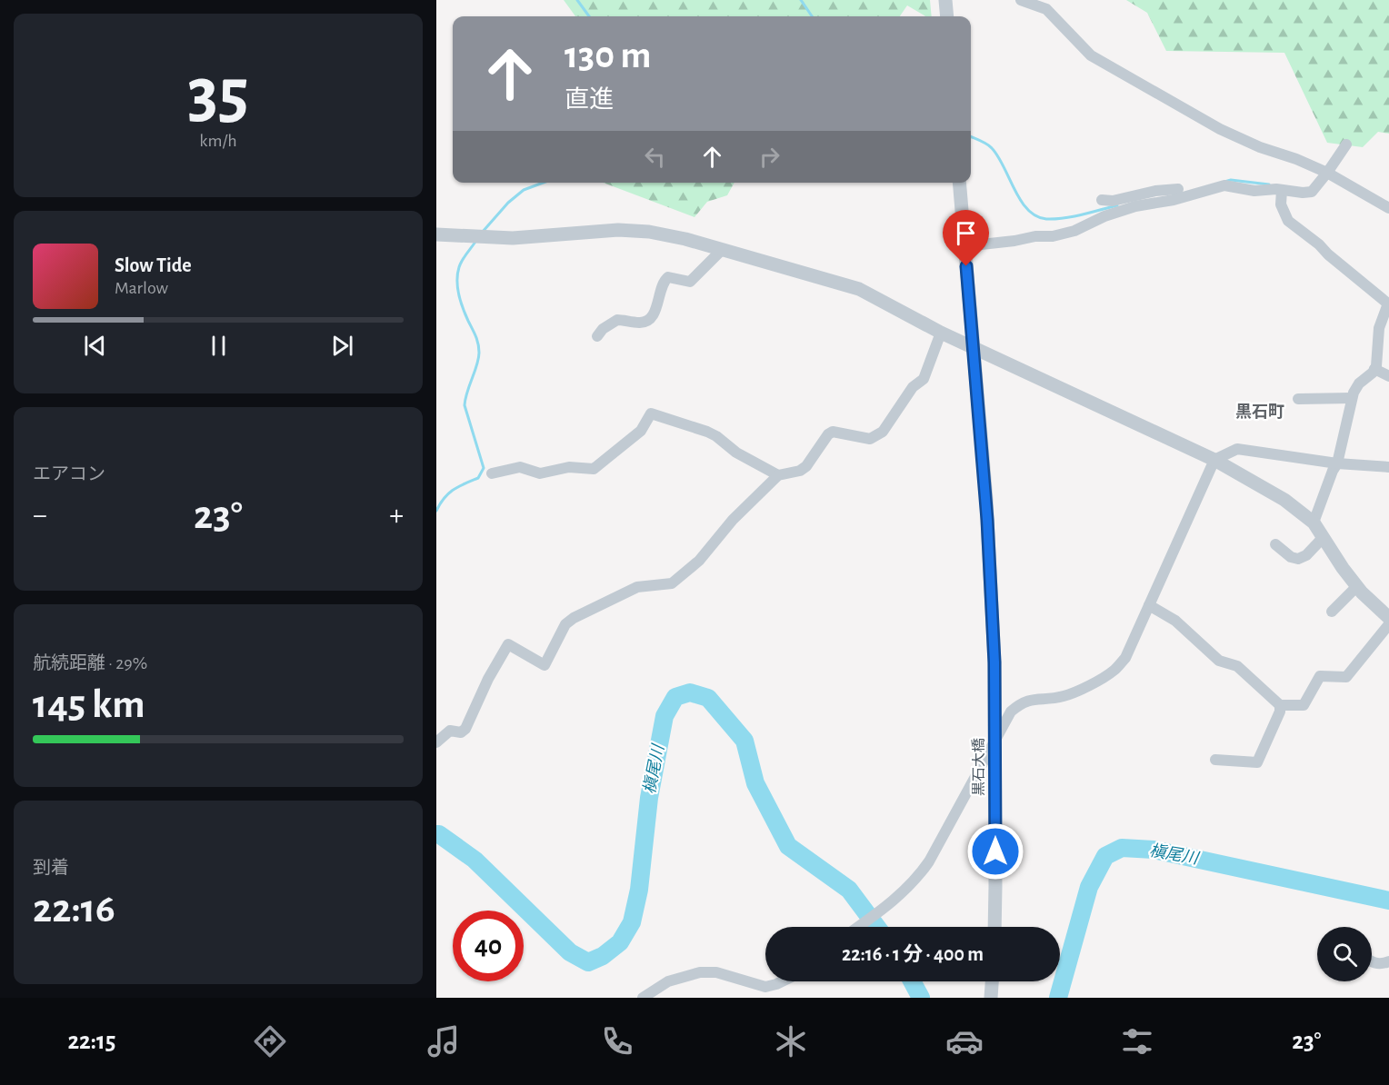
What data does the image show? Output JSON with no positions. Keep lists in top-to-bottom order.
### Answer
{
  "streets": {
    "street": ["黒石大橋"]
  },
  "districts": ["黒石町"],
  "water": ["槇尾川"],
  "page": {
    "tile": [
      ["35", "km/h"],
      "エアコン",
      ["航続距離 · 29%", "145 km"],
      ["到着", "22:16"]
    ],
    "turn": ["130 m", "直進"],
    "song": ["Slow Tide", "Marlow"],
    "heat": ["−", "23°", "+"],
    "limit": "40",
    "trip": "22:16 · 1 分 · 400 m",
    "tabs": ["22:15", "23°"]
  }
}
